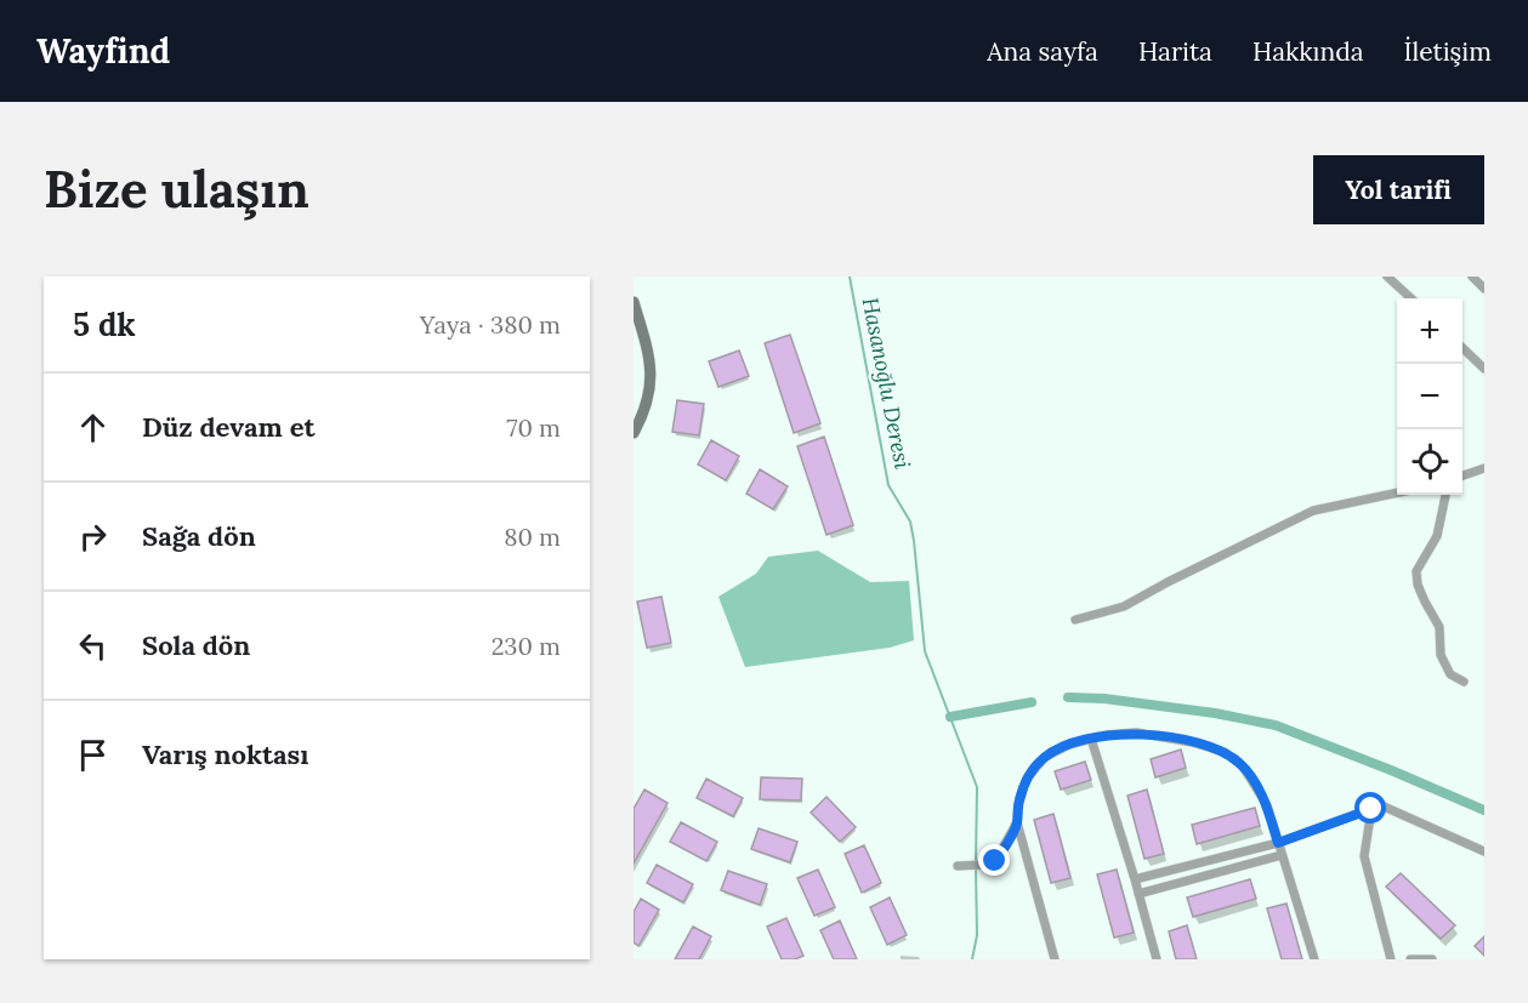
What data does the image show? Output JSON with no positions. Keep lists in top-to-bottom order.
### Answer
{
  "water": ["Hasanoğlu Deresi"],
  "page": {
    "header": "Wayfind",
    "nav": [
      "Ana sayfa",
      "Harita",
      "Hakkında",
      "İletişim"
    ],
    "buttons": "Yol tarifi",
    "title": "Bize ulaşın",
    "heading": ["5 dk", "Yaya · 380 m"],
    "map_buttons": ["+", "−"],
    "list": [
      ["Düz devam et", "70 m"],
      ["Sağa dön", "80 m"],
      ["Sola dön", "230 m"],
      "Varış noktası"
    ]
  }
}
